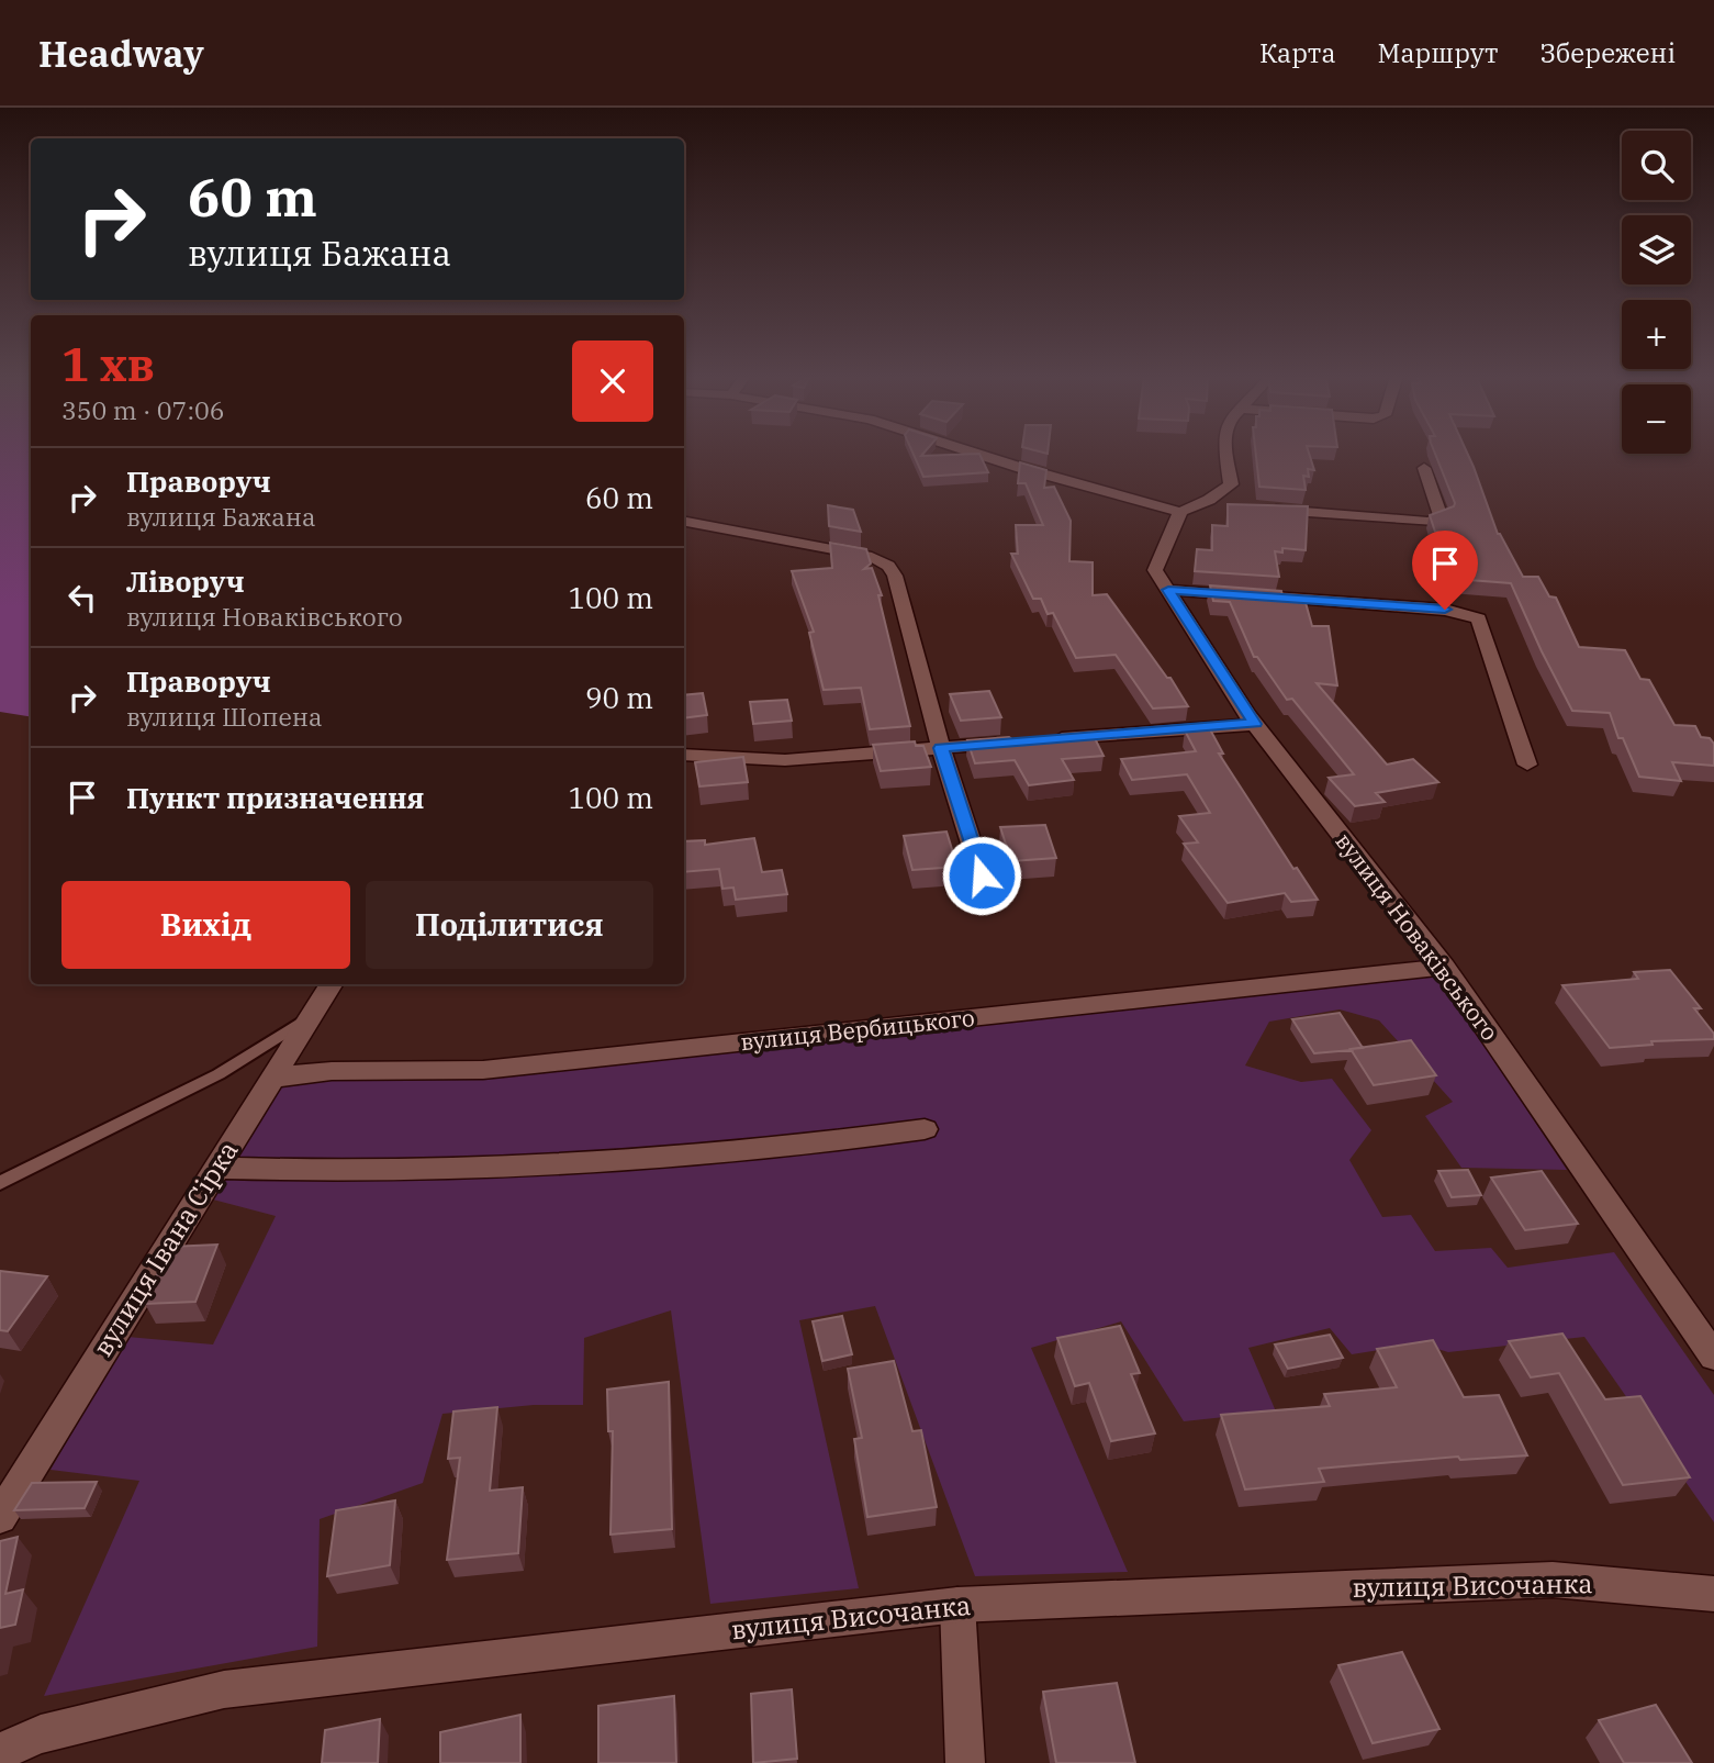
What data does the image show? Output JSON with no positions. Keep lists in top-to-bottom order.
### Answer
{
  "streets": {
    "street": [
      "вулиця Новаківського",
      "вулиця Вербицького",
      "вулиця Івана Сірка",
      "вулиця Височанка"
    ]
  },
  "crossings": [
    ["вулиця Новаківського", "вулиця Вербицького"],
    ["вулиця Вербицького", "вулиця Івана Сірка"]
  ],
  "page": {
    "header": "Headway",
    "nav": ["Карта", "Маршрут", "Збережені"],
    "map_buttons": ["+", "−"],
    "turn": ["60 m", "вулиця Бажана"],
    "heading": ["1 хв", "350 m · 07:06"],
    "list": [
      {
        "name": "Праворуч",
        "note": "вулиця Бажана",
        "value": "60 m"
      },
      {
        "name": "Ліворуч",
        "note": "вулиця Новаківського",
        "value": "100 m"
      },
      {
        "name": "Праворуч",
        "note": "вулиця Шопена",
        "value": "90 m"
      },
      {
        "name": "Пункт призначення",
        "value": "100 m"
      }
    ],
    "buttons": ["Вихід", "Поділитися"]
  }
}
